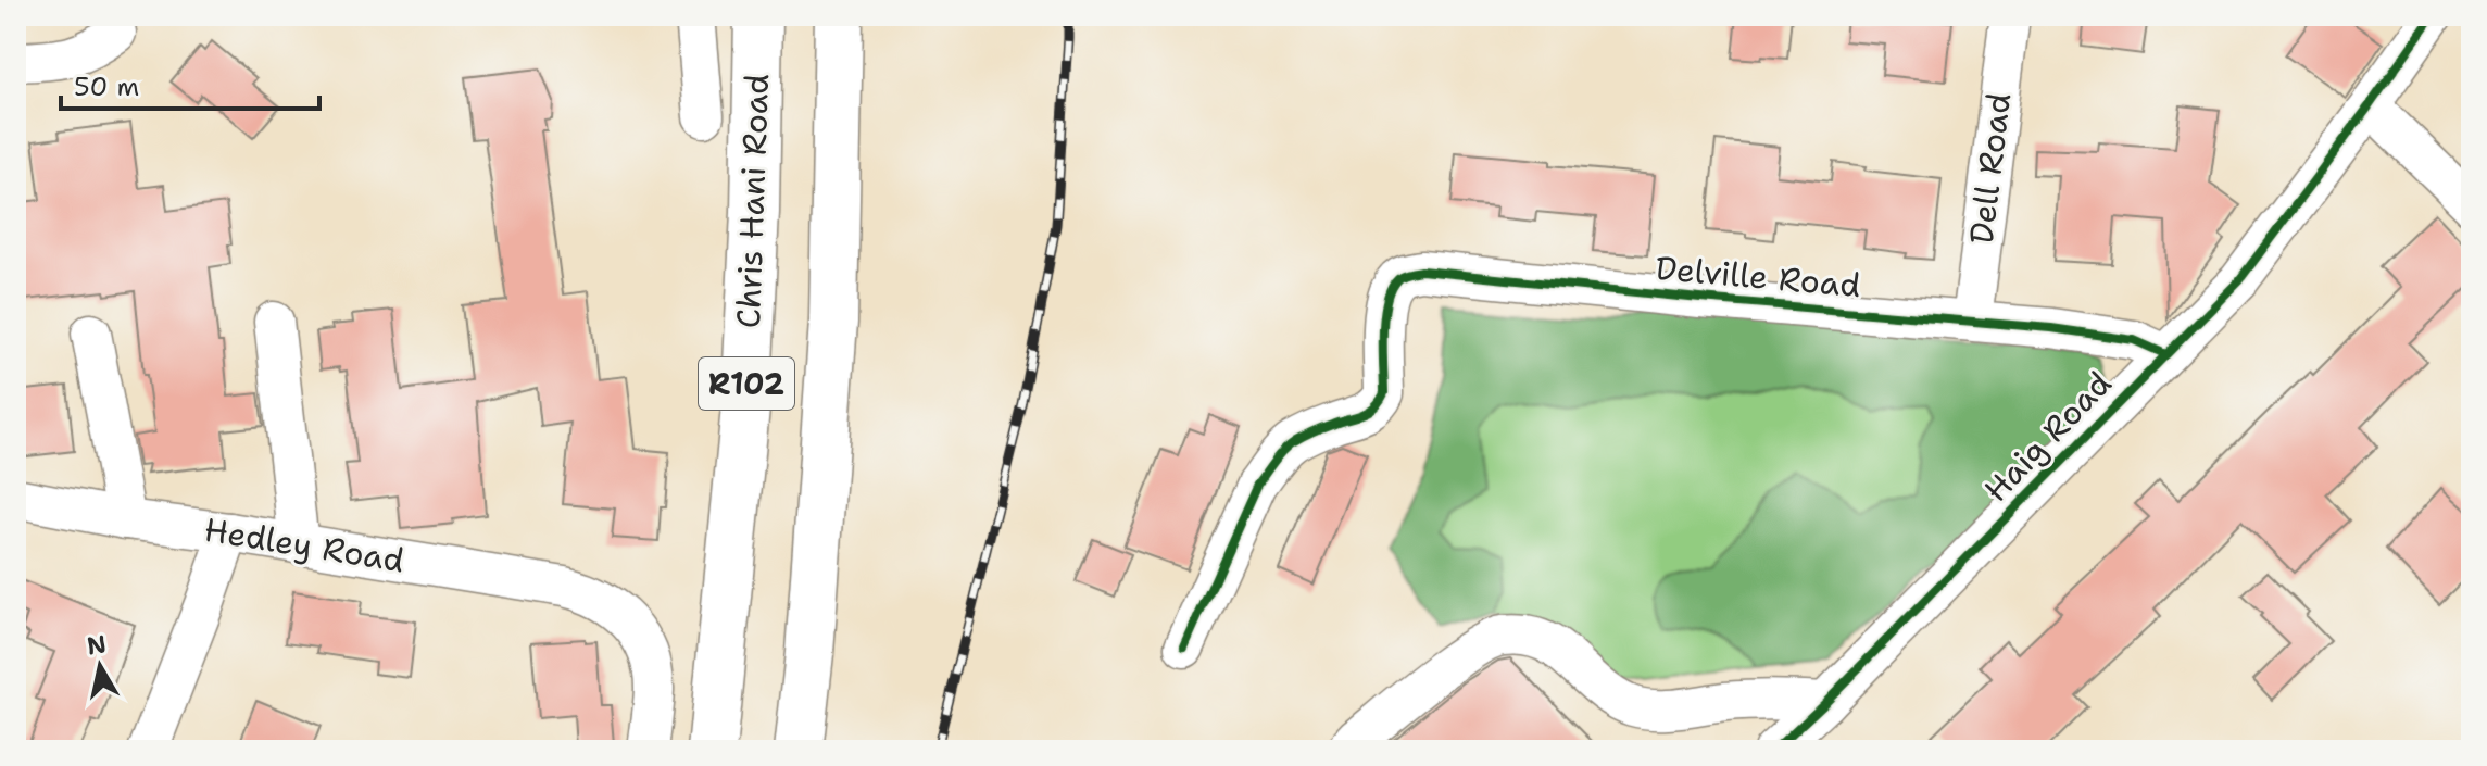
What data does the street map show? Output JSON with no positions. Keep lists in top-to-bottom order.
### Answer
{
  "streets": {
    "main road": ["Chris Hani Road", "R102"],
    "street": [
      "Dell Road",
      "Delville Road",
      "Haig Road",
      "Hedley Road"
    ]
  },
  "crossings": [
    ["Dell Road", "Delville Road"],
    ["Delville Road", "Haig Road"]
  ],
  "scale_bar": "50 m",
  "north": "top"
}
